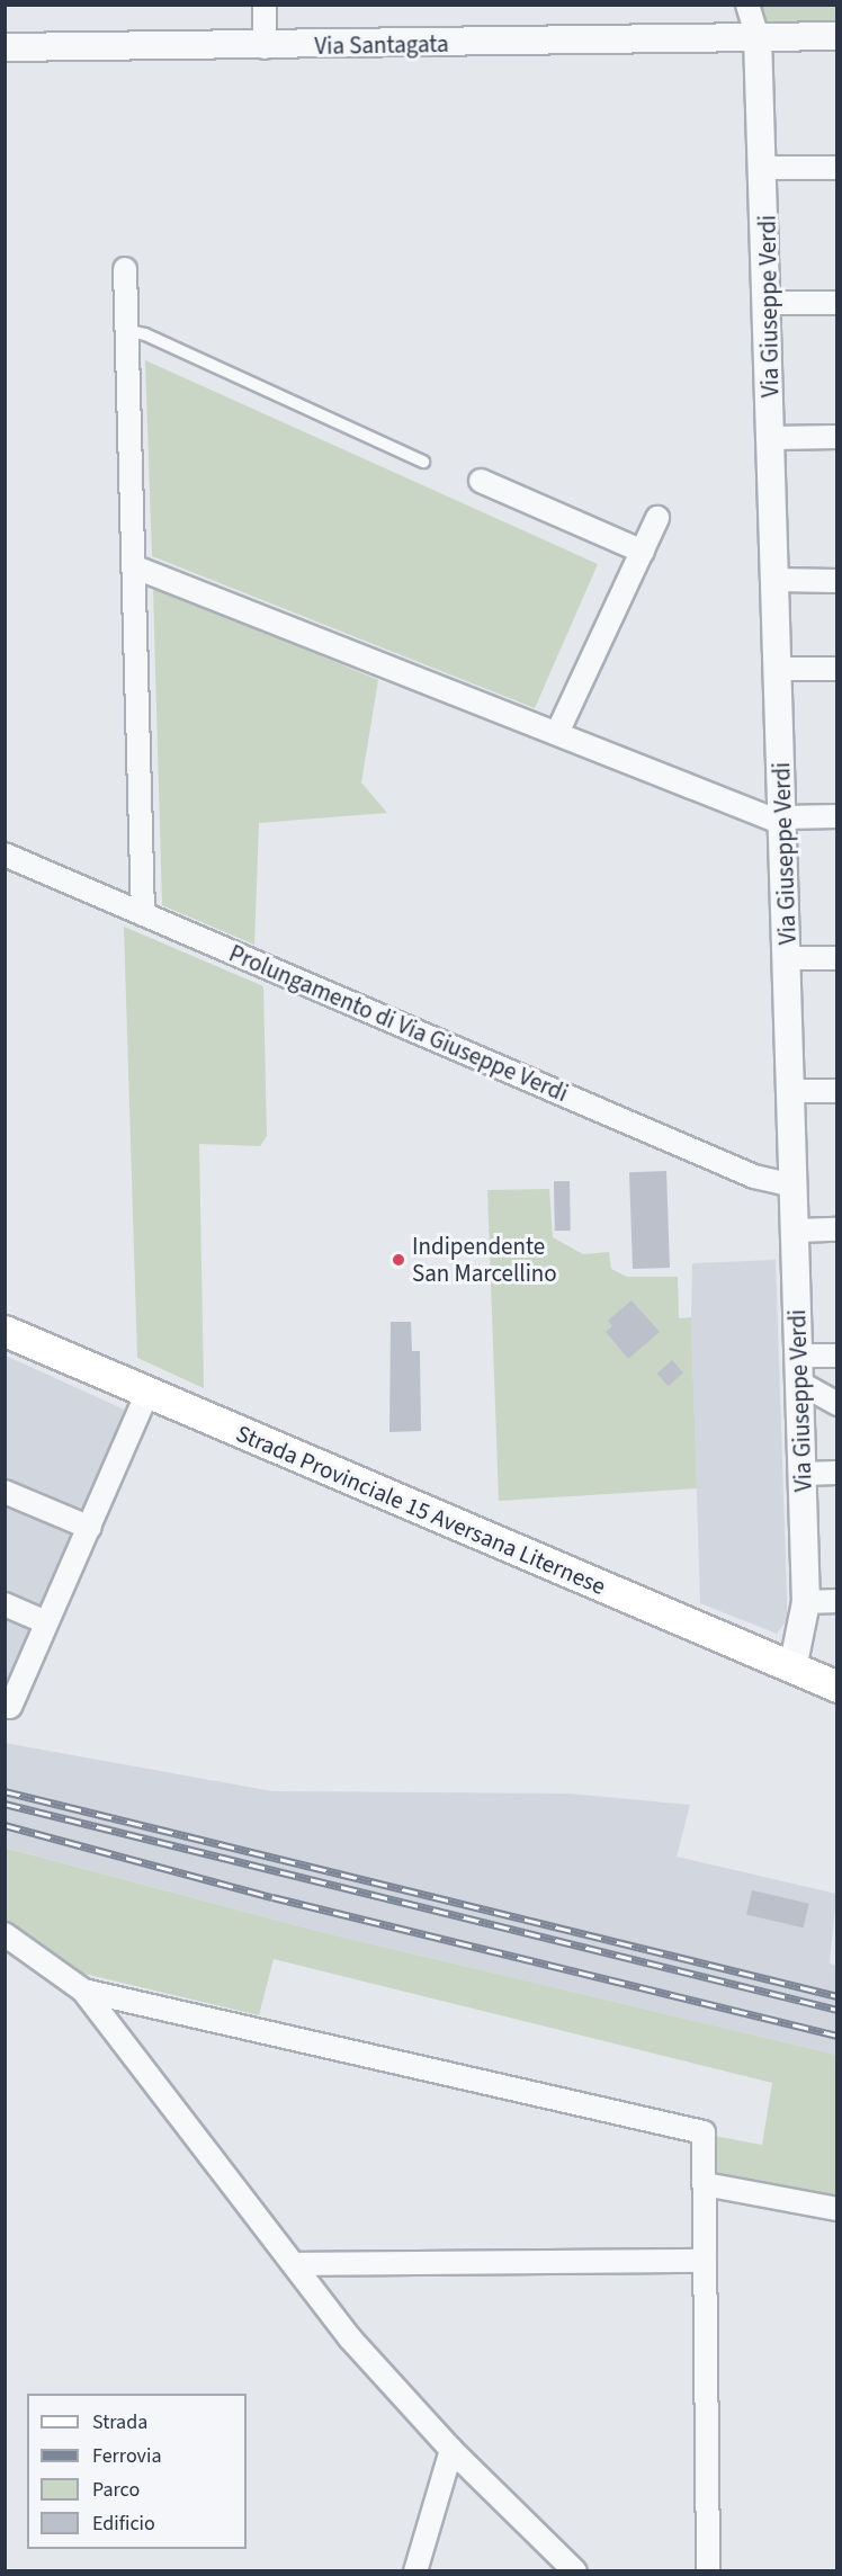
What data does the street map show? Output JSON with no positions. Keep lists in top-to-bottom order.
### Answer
{
  "streets": {
    "main road": ["Strada Provinciale 15 Aversana Liternese"],
    "street": ["Via Santagata", "Via Giuseppe Verdi", "Prolungamento di Via Giuseppe Verdi"]
  },
  "crossings": [
    ["Via Santagata", "Via Giuseppe Verdi"],
    ["Via Giuseppe Verdi", "Prolungamento di Via Giuseppe Verdi"],
    ["Via Giuseppe Verdi", "Strada Provinciale 15 Aversana Liternese"]
  ],
  "places": ["Indipendente San Marcellino"],
  "legend": [
    "Strada",
    "Ferrovia",
    "Parco",
    "Edificio"
  ]
}
